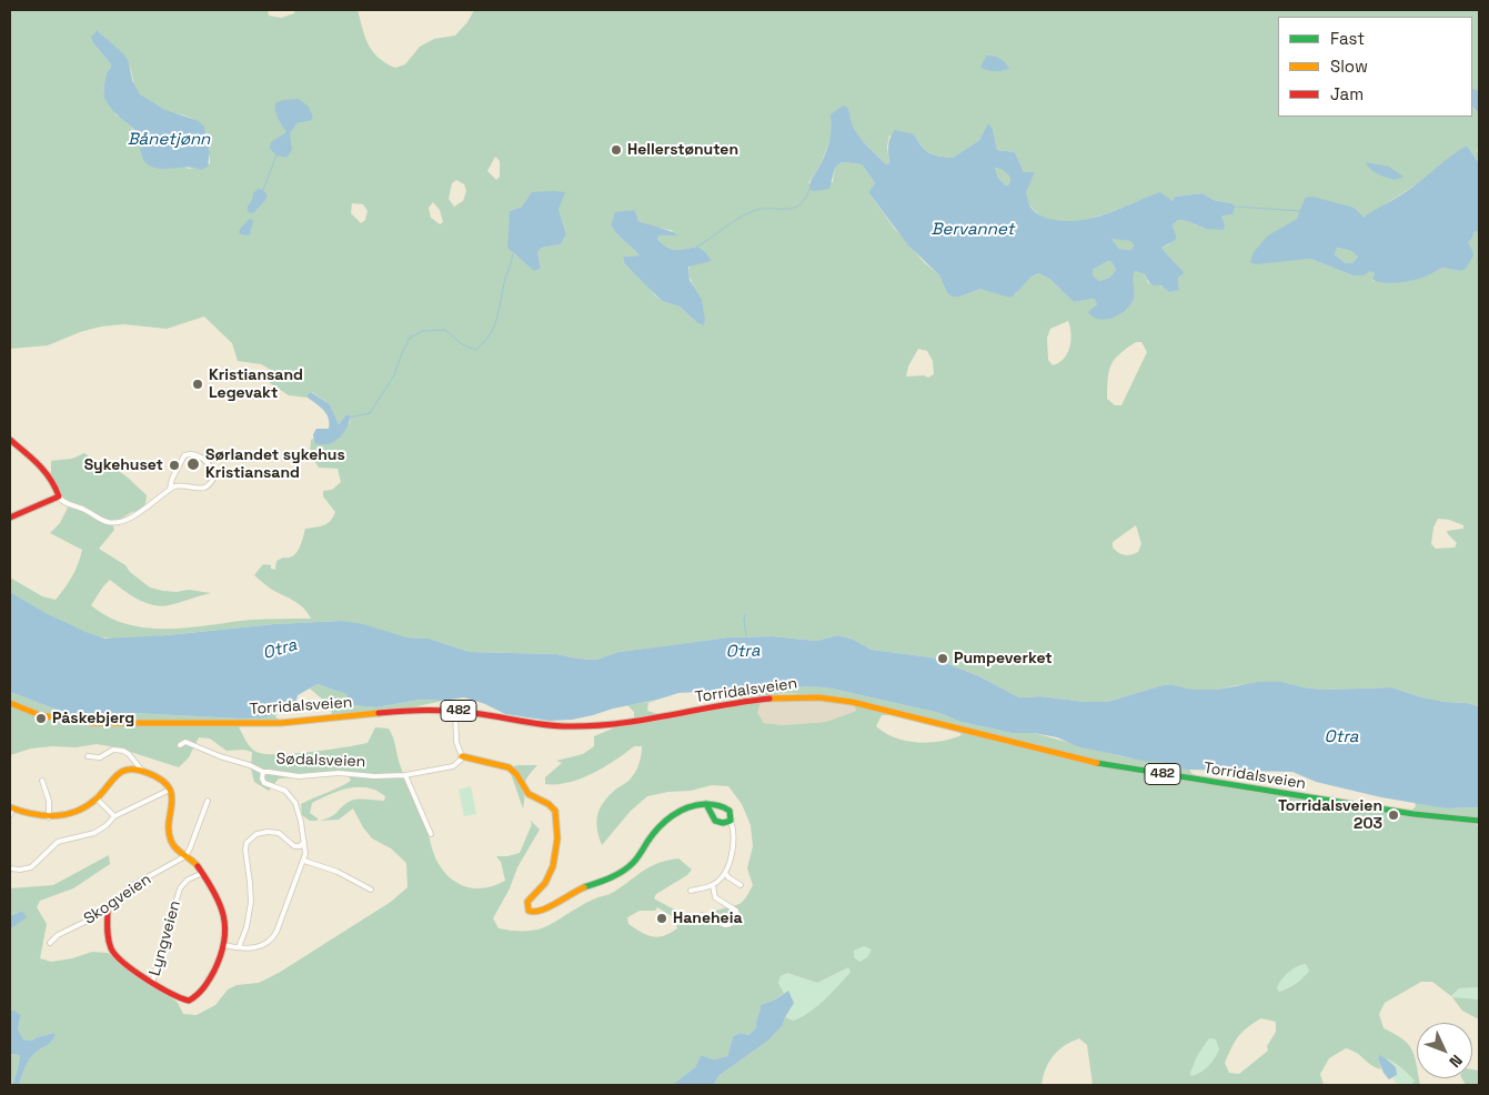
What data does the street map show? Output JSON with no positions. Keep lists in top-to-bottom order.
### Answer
{
  "streets": {
    "main road": ["Torridalsveien", "482"],
    "street": ["Sødalsveien", "Skogveien", "Lyngveien"]
  },
  "water": ["Bånetjønn", "Bervannet", "Otra"],
  "places": [
    "Hellerstønuten",
    "Kristiansand Legevakt",
    "Sørlandet sykehus Kristiansand",
    "Sykehuset",
    "Pumpeverket",
    "Påskebjerg",
    "Torridalsveien 203",
    "Haneheia"
  ],
  "legend": ["Fast", "Slow", "Jam"],
  "north": "bottom right"
}
